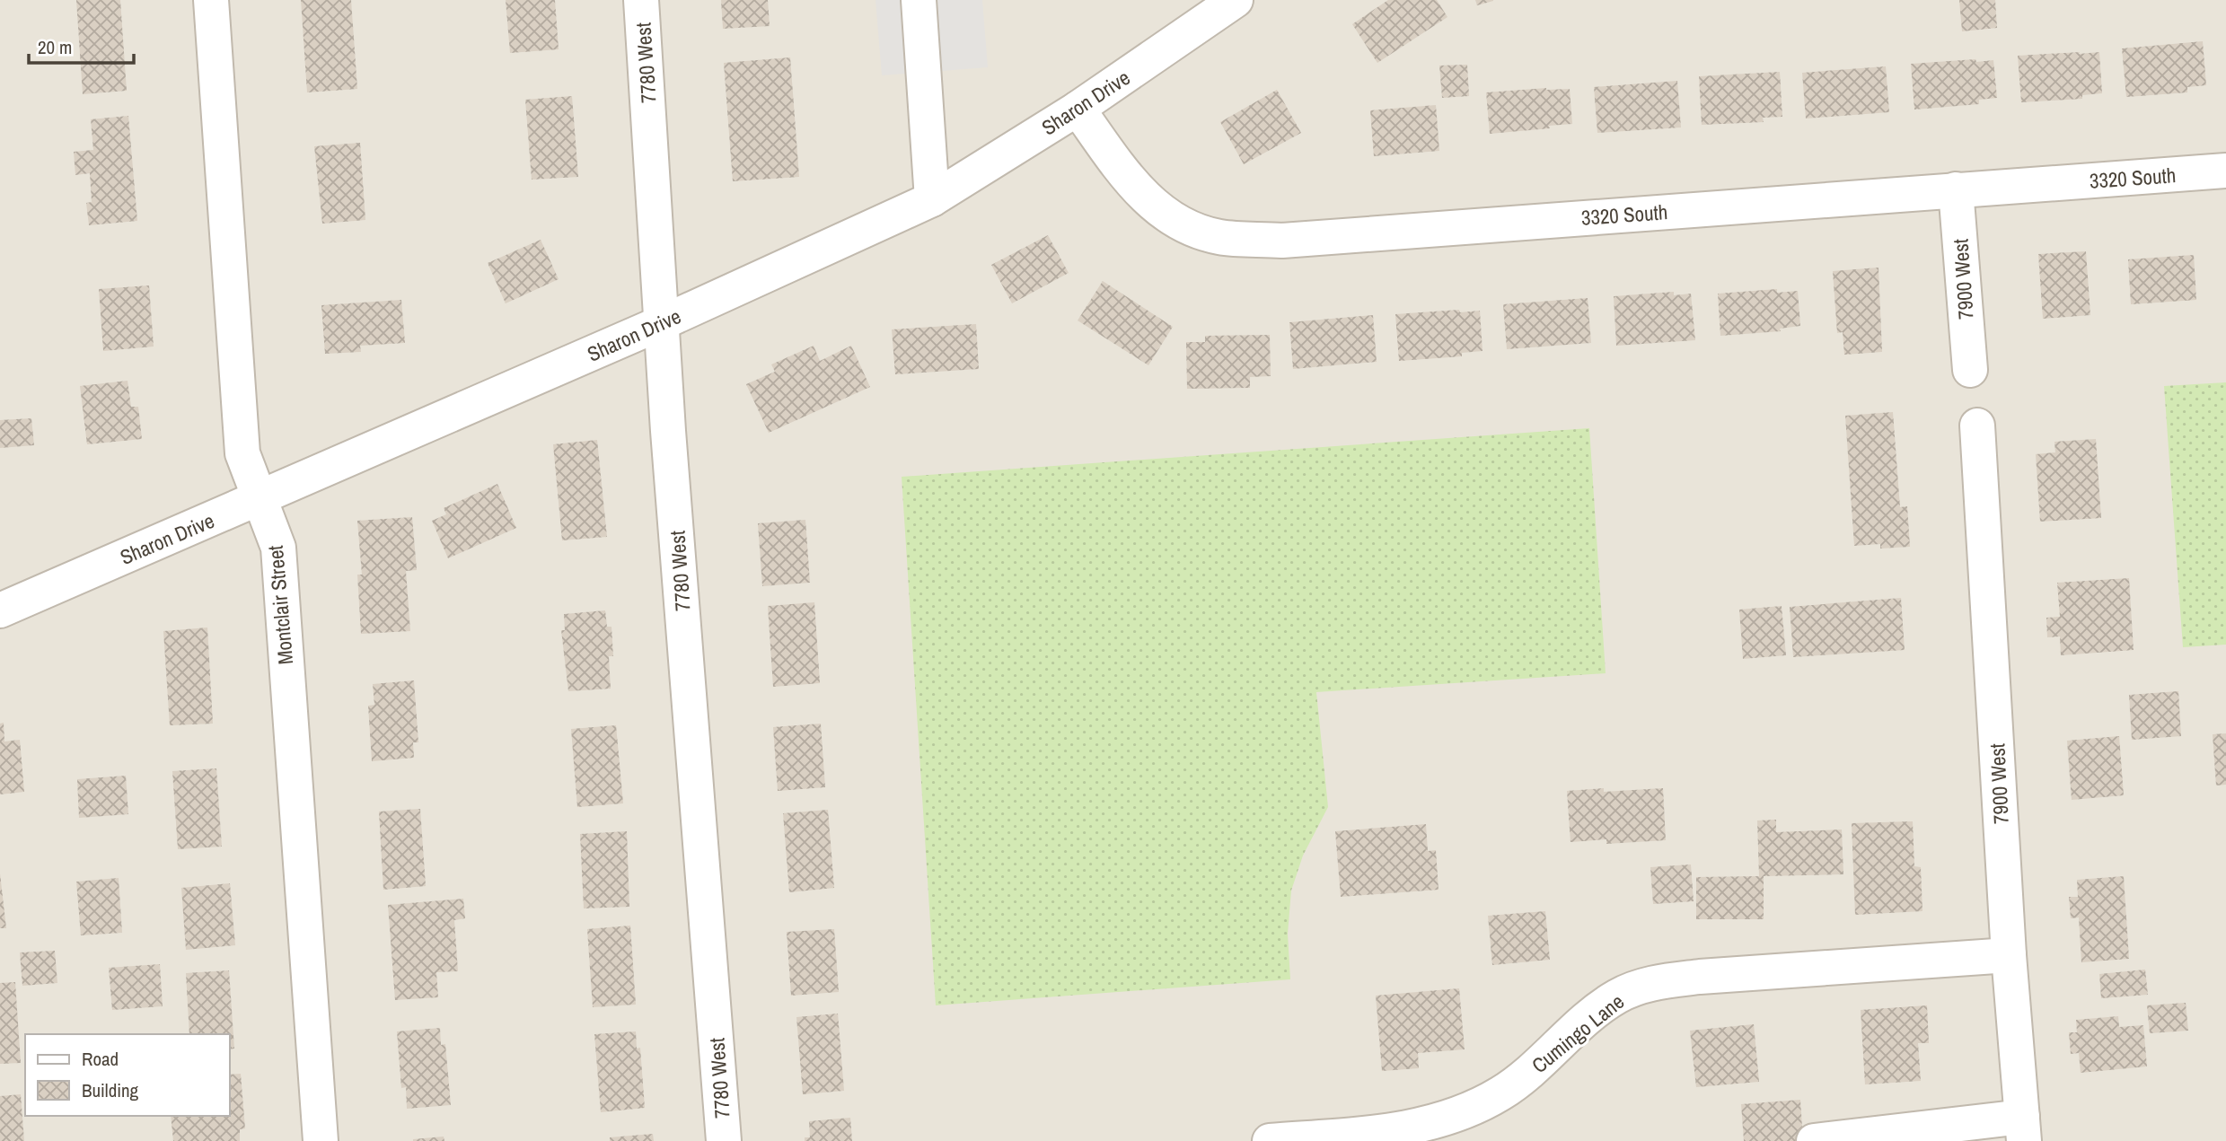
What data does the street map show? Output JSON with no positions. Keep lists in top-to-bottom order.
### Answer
{
  "streets": {
    "street": [
      "7780 West",
      "Sharon Drive",
      "3320 South",
      "7900 West",
      "Montclair Street",
      "Cumingo Lane"
    ]
  },
  "crossings": [
    ["7780 West", "Sharon Drive"],
    ["Sharon Drive", "3320 South"],
    ["Sharon Drive", "Montclair Street"],
    ["3320 South", "7900 West"],
    ["7900 West", "Cumingo Lane"]
  ],
  "legend": ["Road", "Building"],
  "scale_bar": "20 m"
}
